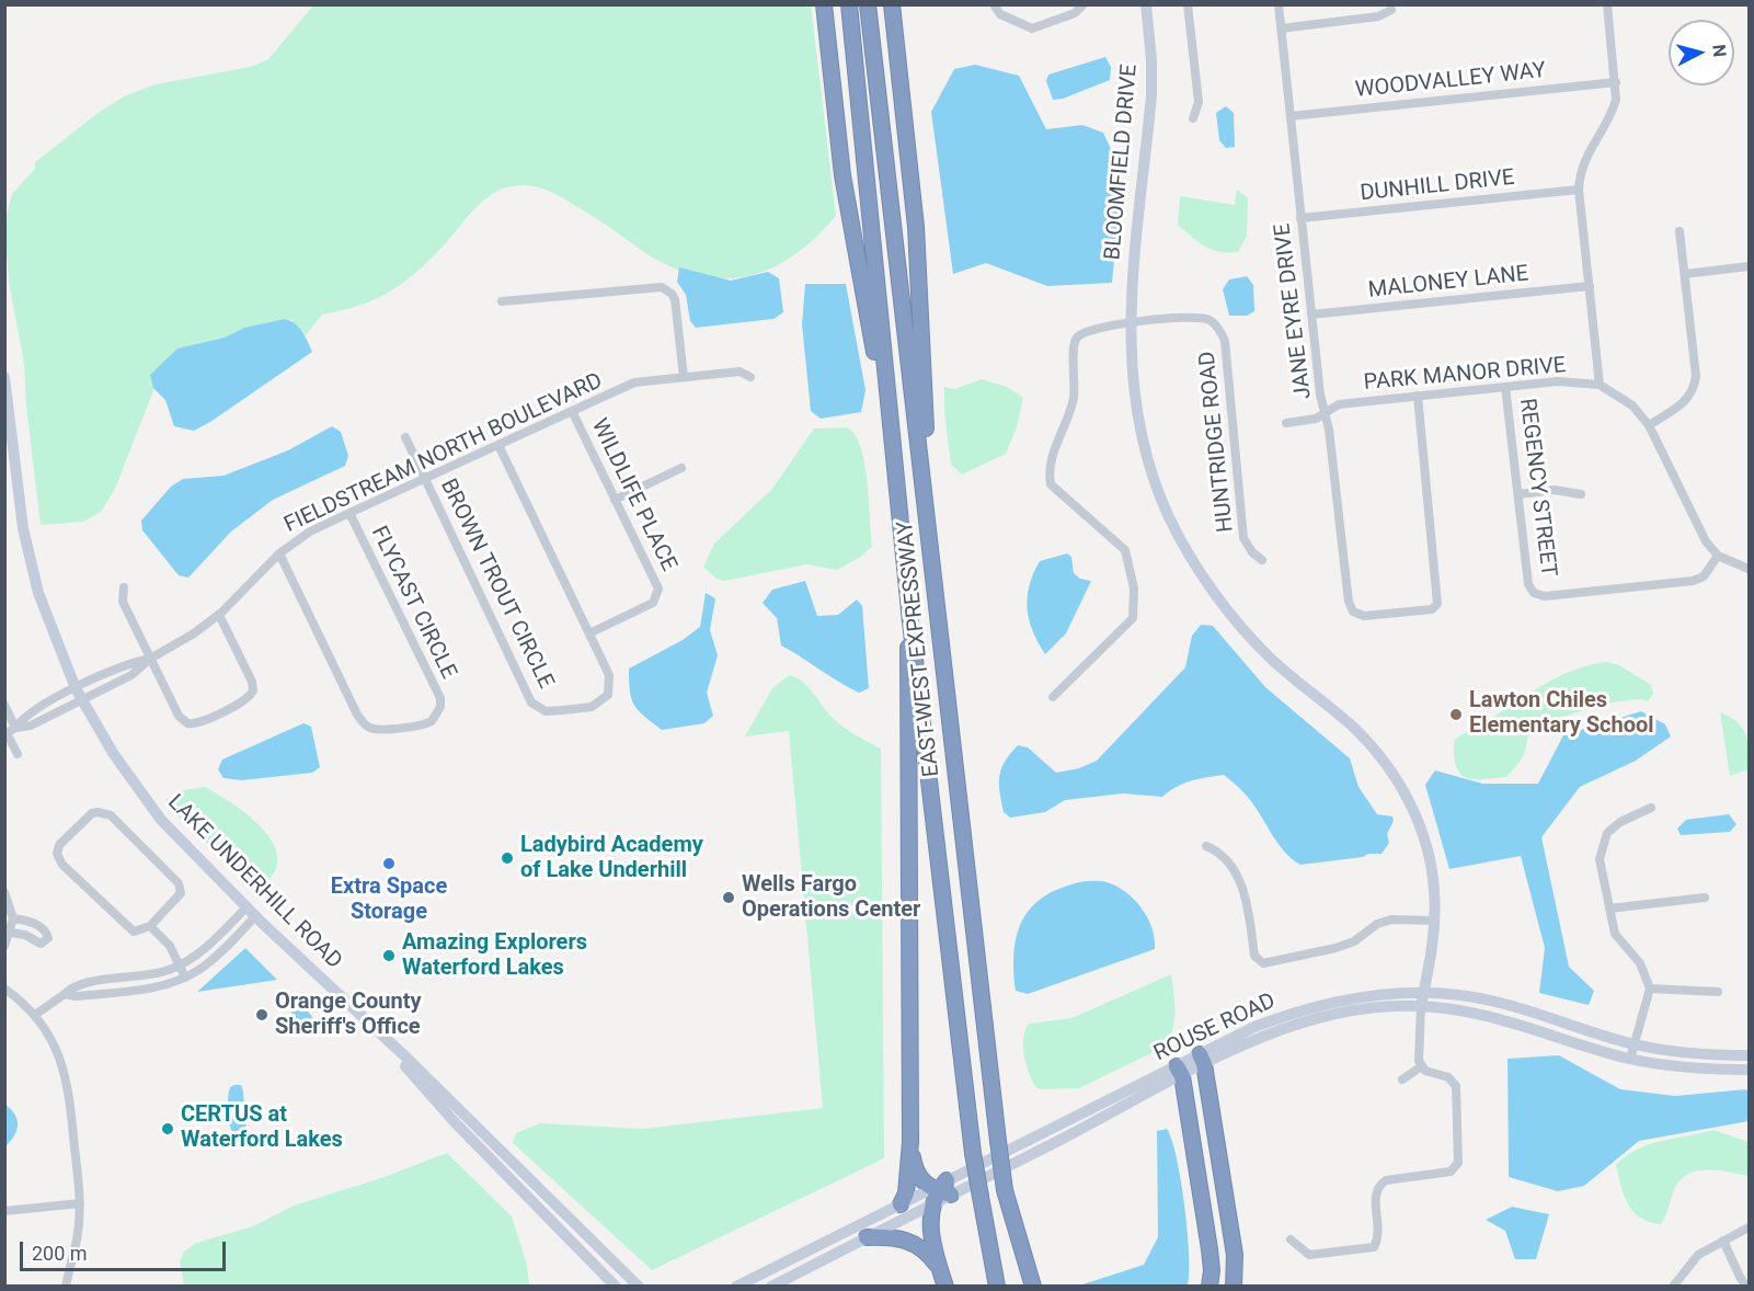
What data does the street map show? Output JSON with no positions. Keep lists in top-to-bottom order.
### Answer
{
  "streets": {
    "highway": ["EAST-WEST EXPRESSWAY"],
    "street": [
      "WOODVALLEY WAY",
      "BLOOMFIELD DRIVE",
      "DUNHILL DRIVE",
      "MALONEY LANE",
      "JANE EYRE DRIVE",
      "PARK MANOR DRIVE",
      "HUNTRIDGE ROAD",
      "FIELDSTREAM NORTH BOULEVARD",
      "REGENCY STREET",
      "WILDLIFE PLACE",
      "BROWN TROUT CIRCLE",
      "FLYCAST CIRCLE",
      "LAKE UNDERHILL ROAD",
      "ROUSE ROAD"
    ]
  },
  "crossings": [
    ["WOODVALLEY WAY", "JANE EYRE DRIVE"],
    ["BLOOMFIELD DRIVE", "HUNTRIDGE ROAD"],
    ["BLOOMFIELD DRIVE", "ROUSE ROAD"],
    ["DUNHILL DRIVE", "JANE EYRE DRIVE"],
    ["MALONEY LANE", "JANE EYRE DRIVE"],
    ["JANE EYRE DRIVE", "PARK MANOR DRIVE"],
    ["PARK MANOR DRIVE", "REGENCY STREET"],
    ["FIELDSTREAM NORTH BOULEVARD", "WILDLIFE PLACE"],
    ["FIELDSTREAM NORTH BOULEVARD", "BROWN TROUT CIRCLE"],
    ["FIELDSTREAM NORTH BOULEVARD", "FLYCAST CIRCLE"],
    ["FIELDSTREAM NORTH BOULEVARD", "LAKE UNDERHILL ROAD"],
    ["WILDLIFE PLACE", "BROWN TROUT CIRCLE"]
  ],
  "places": [
    "Lawton Chiles Elementary School",
    "Ladybird Academy of Lake Underhill",
    "Extra Space Storage",
    "Wells Fargo Operations Center",
    "Amazing Explorers Waterford Lakes",
    "Orange County Sheriff's Office",
    "CERTUS at Waterford Lakes"
  ],
  "scale_bar": "200 m",
  "north": "right"
}
